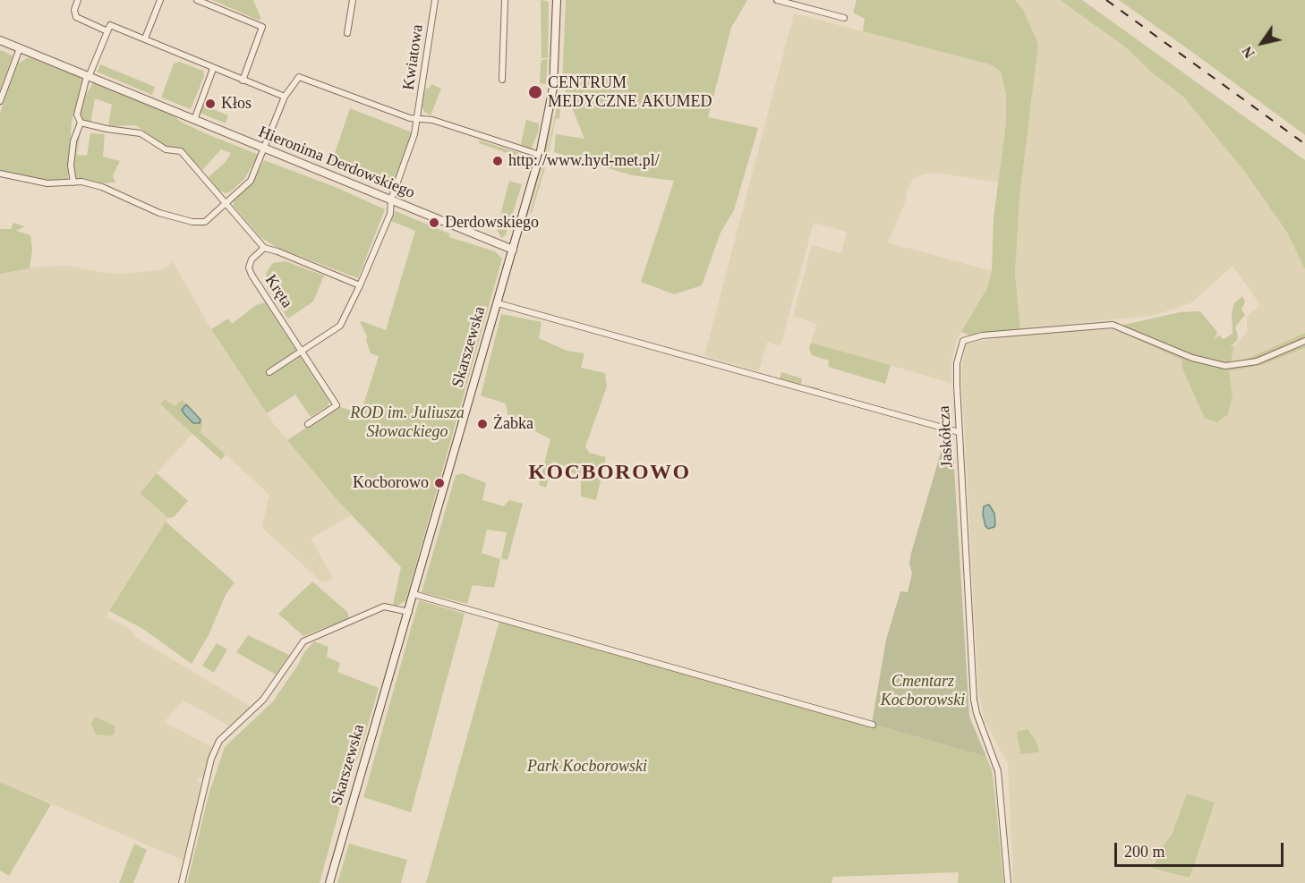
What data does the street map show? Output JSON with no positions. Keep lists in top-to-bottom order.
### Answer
{
  "streets": {
    "main road": ["Skarszewska"],
    "street": [
      "Kwiatowa",
      "Hieronima Derdowskiego",
      "Kręta",
      "Jaskółcza"
    ]
  },
  "crossings": [
    ["Kwiatowa", "Hieronima Derdowskiego"],
    ["Hieronima Derdowskiego", "Skarszewska"]
  ],
  "districts": ["KOCBOROWO"],
  "parks": ["ROD im. Juliusza Słowackiego", "Cmentarz Kocborowski", "Park Kocborowski"],
  "places": [
    "CENTRUM MEDYCZNE AKUMED",
    "Kłos",
    "http://www.hyd-met.pl/",
    "Derdowskiego",
    "Żabka",
    "Kocborowo"
  ],
  "scale_bar": "200 m",
  "north": "bottom left"
}
